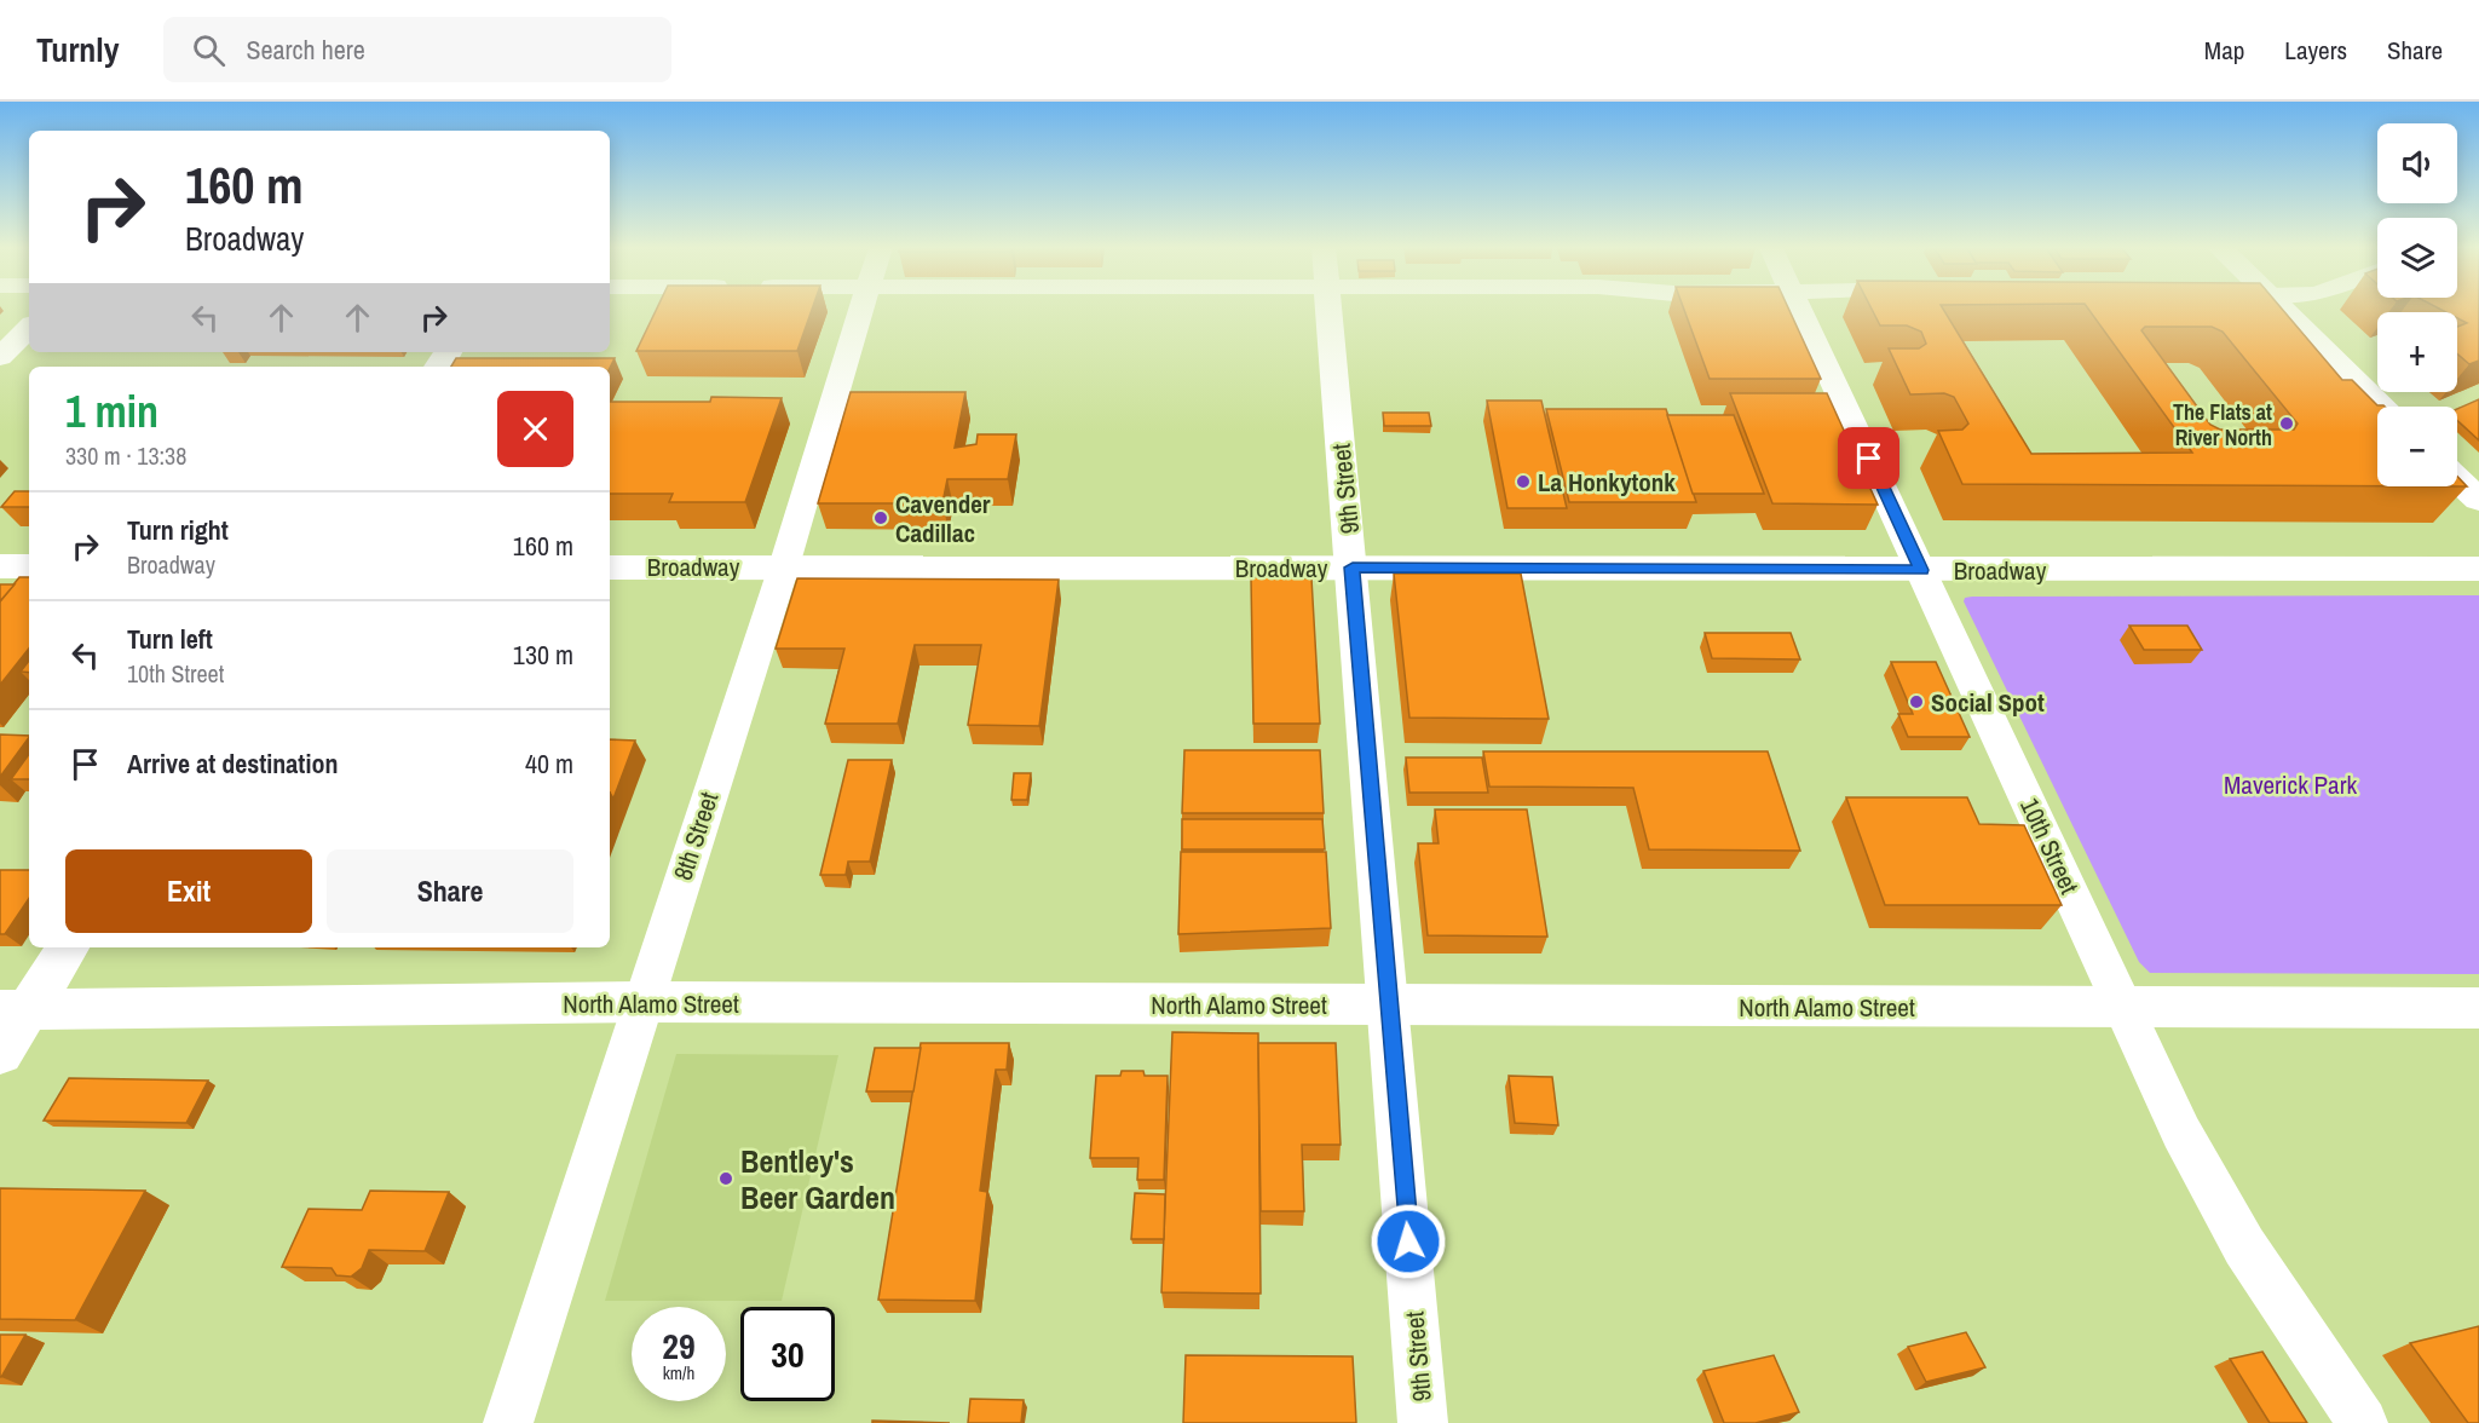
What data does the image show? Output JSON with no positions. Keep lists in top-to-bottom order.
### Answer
{
  "streets": {
    "street": [
      "9th Street",
      "Broadway",
      "8th Street",
      "10th Street",
      "North Alamo Street"
    ]
  },
  "crossings": [
    ["9th Street", "Broadway"],
    ["9th Street", "North Alamo Street"],
    ["Broadway", "8th Street"],
    ["Broadway", "10th Street"],
    ["8th Street", "North Alamo Street"],
    ["10th Street", "North Alamo Street"]
  ],
  "parks": ["Maverick Park"],
  "places": [
    "The Flats at River North",
    "La Honkytonk",
    "Cavender Cadillac",
    "Social Spot",
    "Bentley's Beer Garden"
  ],
  "page": {
    "header": "Turnly",
    "search": "Search here",
    "nav": ["Map", "Layers", "Share"],
    "map_buttons": ["+", "−"],
    "turn": ["160 m", "Broadway"],
    "heading": ["1 min", "330 m · 13:38"],
    "list": [
      {
        "name": "Turn right",
        "note": "Broadway",
        "value": "160 m"
      },
      {
        "name": "Turn left",
        "note": "10th Street",
        "value": "130 m"
      },
      {
        "name": "Arrive at destination",
        "value": "40 m"
      }
    ],
    "buttons": ["Exit", "Share"],
    "speed": "29 km/h",
    "limit": "30"
  }
}
